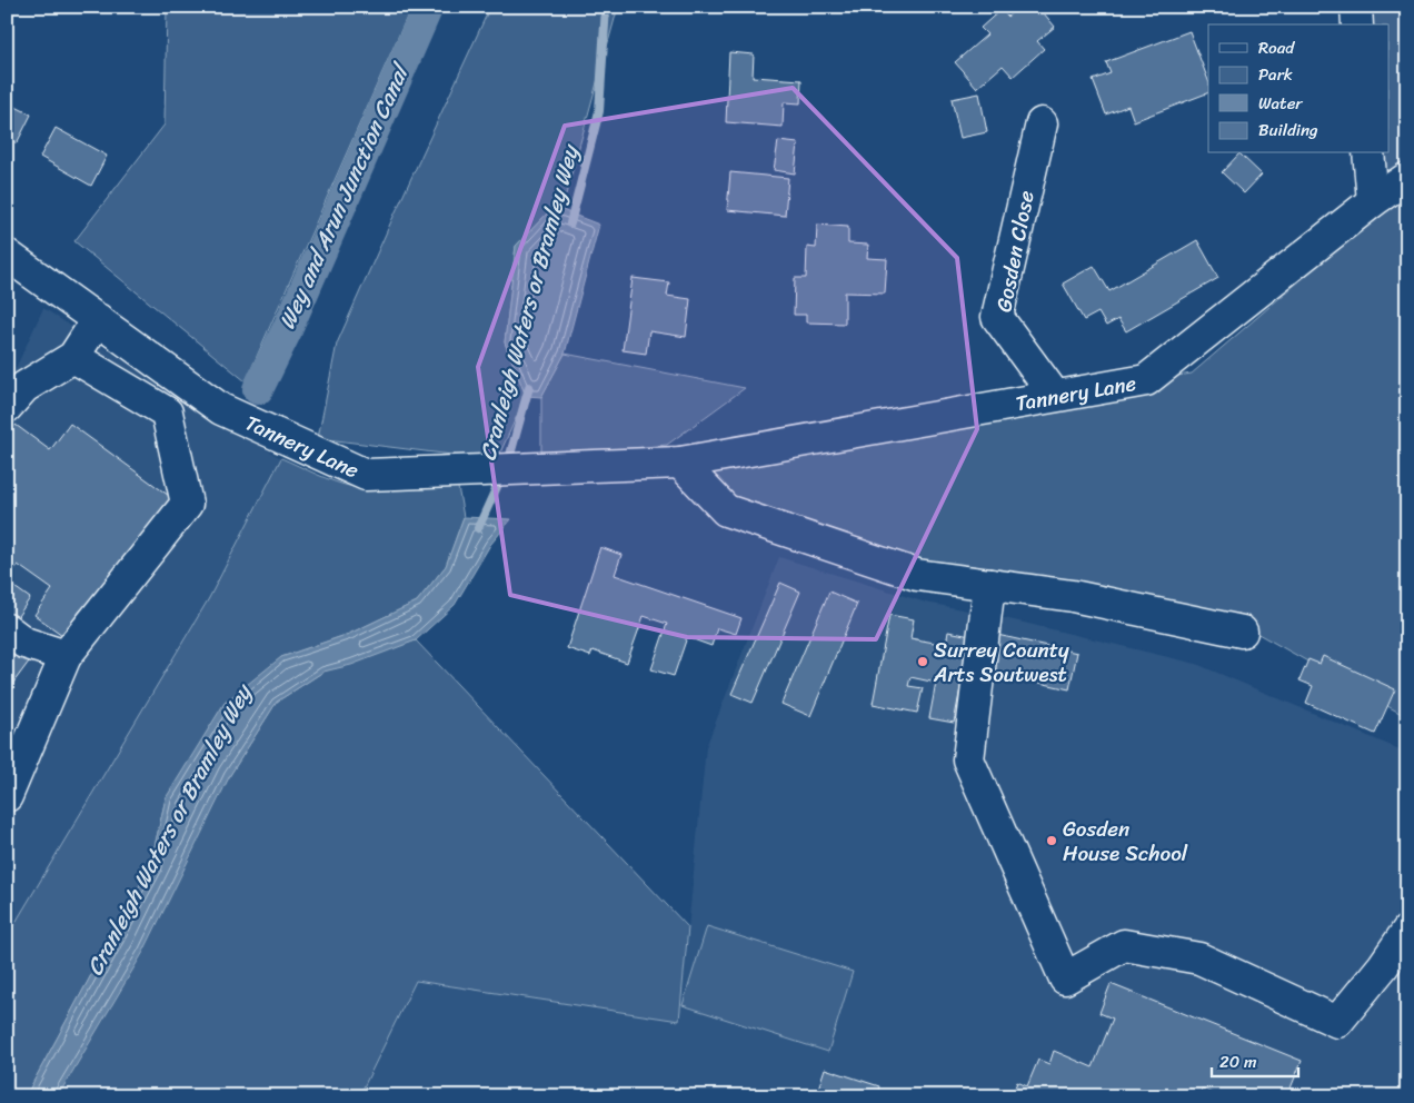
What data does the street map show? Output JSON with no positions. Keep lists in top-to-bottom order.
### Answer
{
  "streets": {
    "street": ["Gosden Close", "Tannery Lane"]
  },
  "crossings": [
    ["Gosden Close", "Tannery Lane"]
  ],
  "water": ["Wey and Arun Junction Canal", "Cranleigh Waters or Bramley Wey"],
  "places": ["Surrey County Arts Soutwest", "Gosden House School"],
  "legend": [
    "Road",
    "Park",
    "Water",
    "Building"
  ],
  "scale_bar": "20 m"
}
